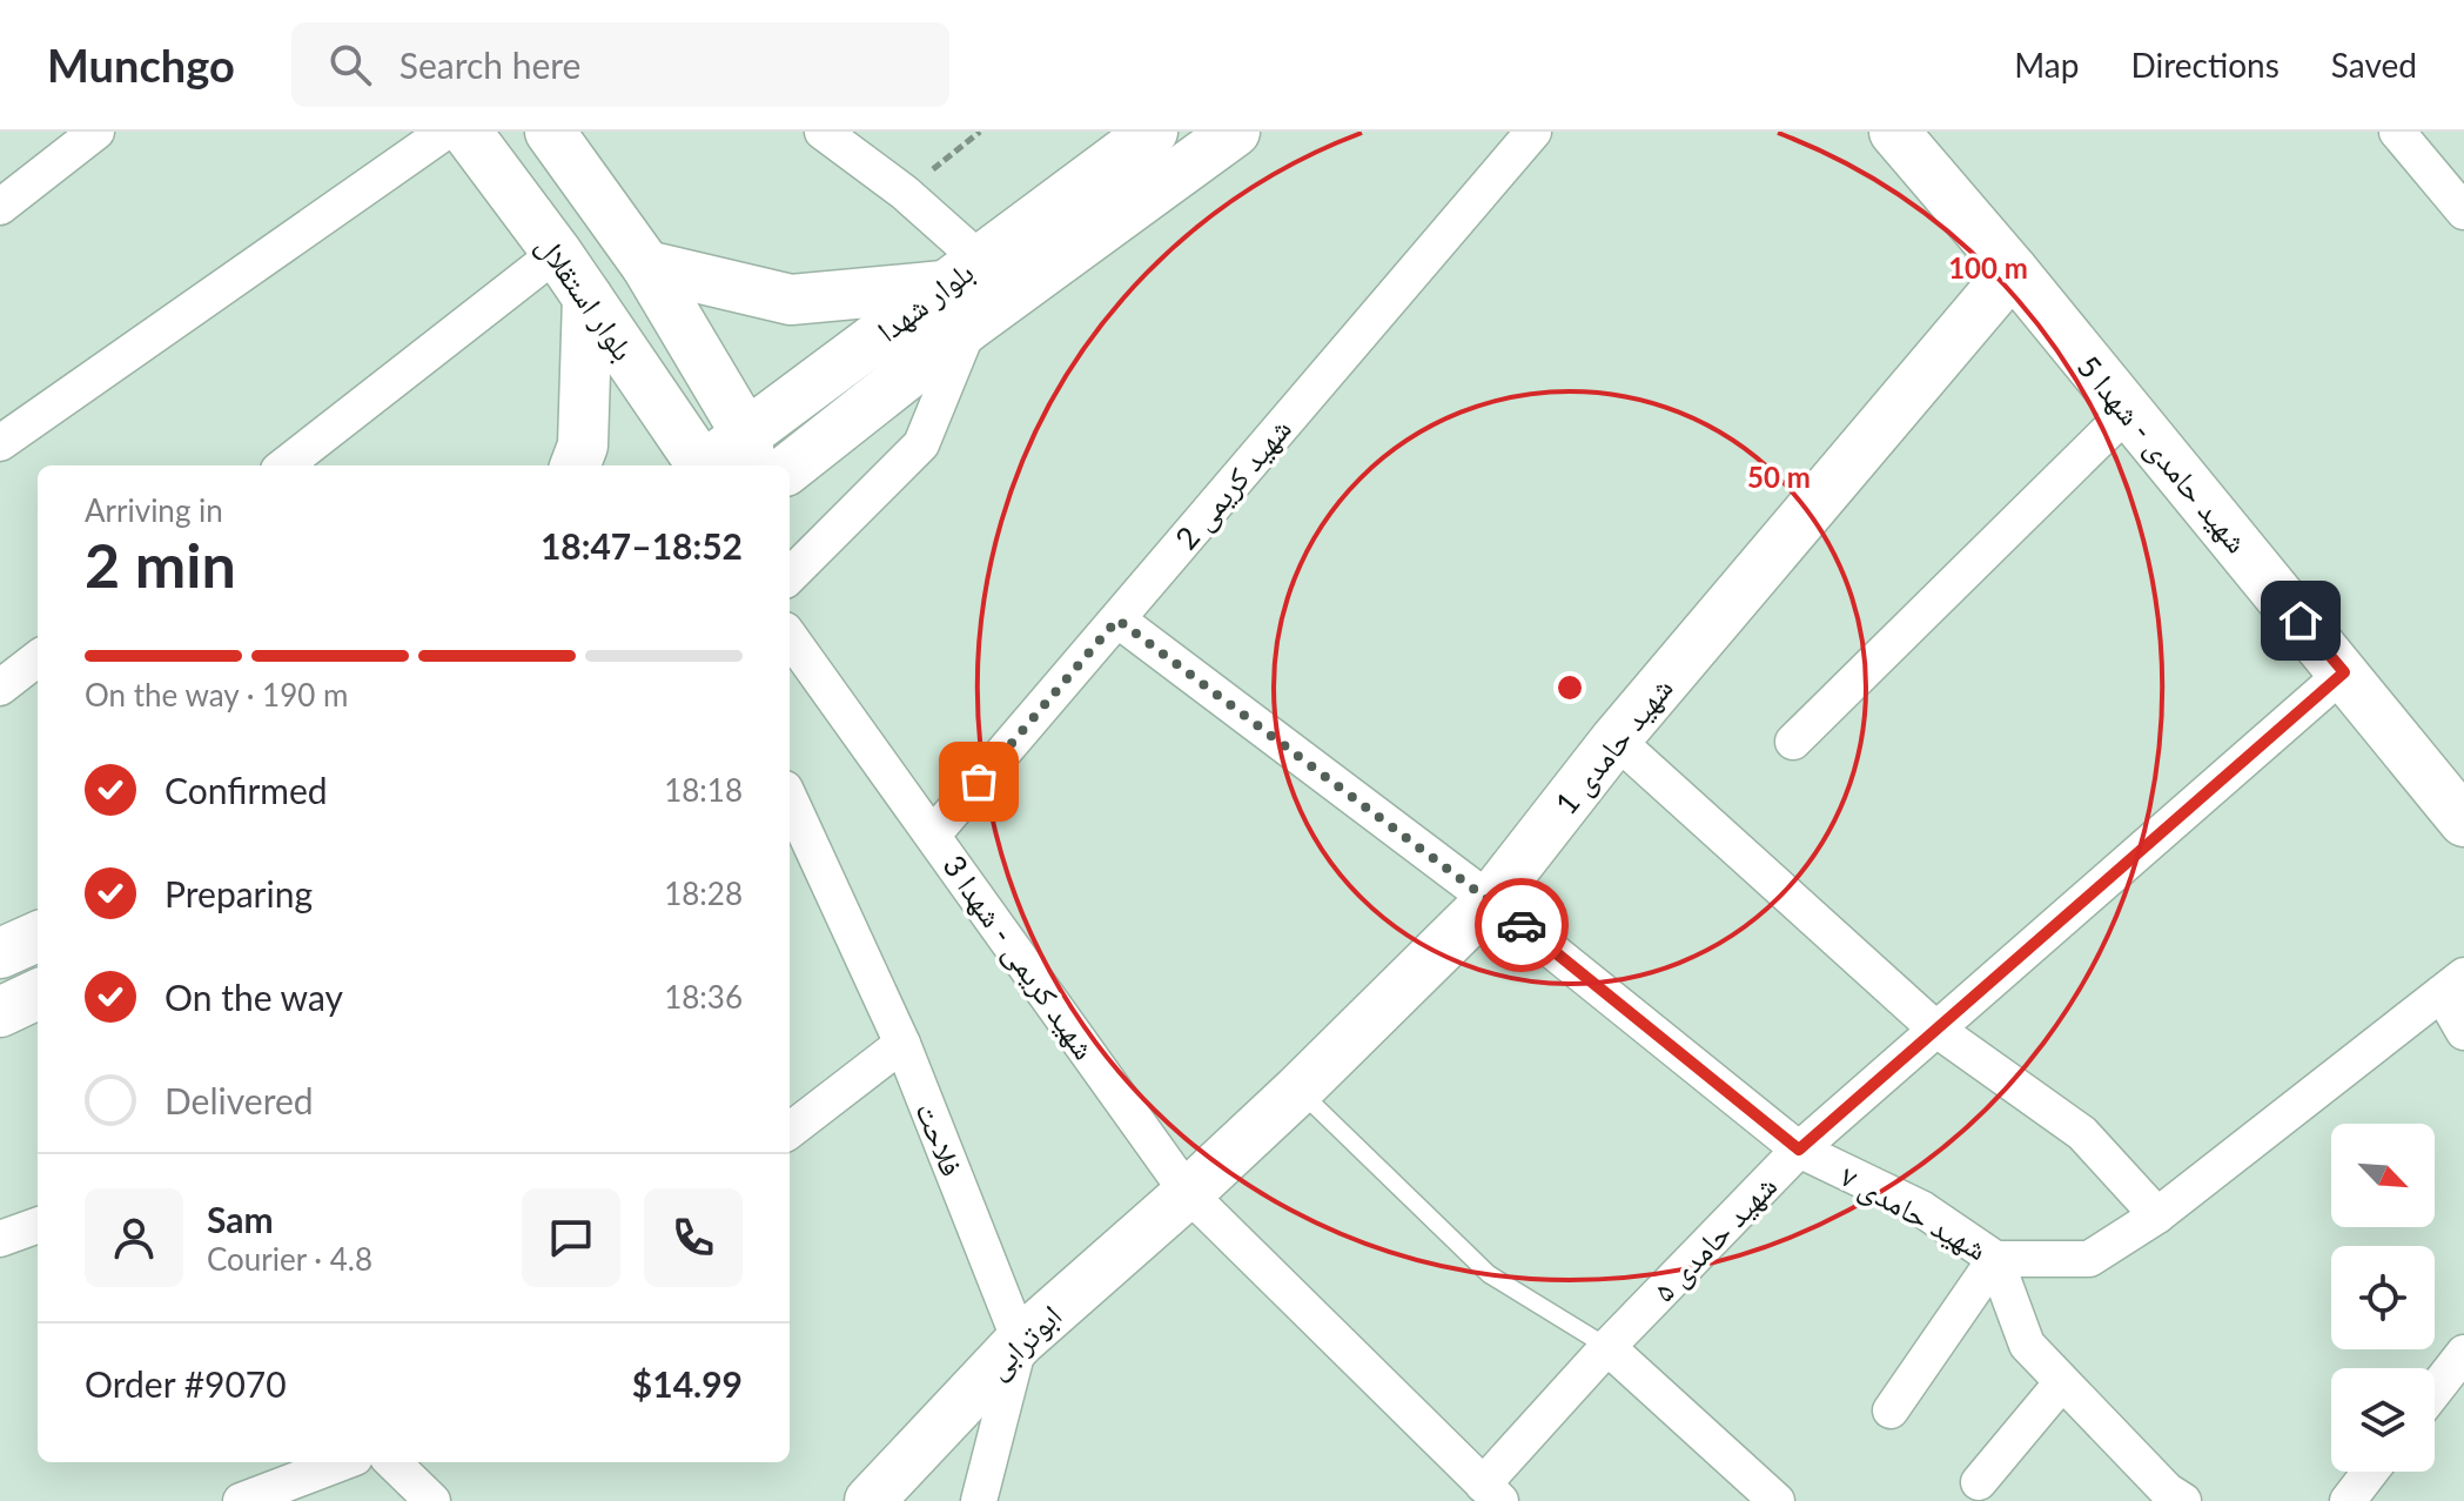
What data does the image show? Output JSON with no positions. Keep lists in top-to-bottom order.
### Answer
{
  "streets": {
    "street": [
      "بلوار استقلال",
      "بلوار شهدا",
      "شهید حامدی - شهدا 5",
      "شهيد کريمی 2",
      "شهيد حامدی 1",
      "شهيد کريمی - شهدا 3",
      "فلاحت",
      "شهید حامدی ۷",
      "شهید حامدی ۵",
      "ابوترابی"
    ]
  },
  "crossings": [
    ["بلوار استقلال", "بلوار شهدا"],
    ["شهید حامدی - شهدا 5", "شهيد حامدی 1"],
    ["شهید حامدی - شهدا 5", "شهید حامدی ۵"],
    ["شهيد کريمی 2", "شهيد کريمی - شهدا 3"],
    ["شهيد کريمی 2", "شهید حامدی ۷"],
    ["شهيد حامدی 1", "شهيد کريمی - شهدا 3"],
    ["شهيد حامدی 1", "شهید حامدی ۷"],
    ["شهيد حامدی 1", "ابوترابی"],
    ["شهيد کريمی - شهدا 3", "شهید حامدی ۵"],
    ["شهيد کريمی - شهدا 3", "ابوترابی"],
    ["فلاحت", "ابوترابی"],
    ["شهید حامدی ۷", "شهید حامدی ۵"]
  ],
  "north": "bottom right",
  "page": {
    "header": "Munchgo",
    "search": "Search here",
    "nav": ["Map", "Directions", "Saved"],
    "heading": ["2 min", "Arriving in", "18:47–18:52"],
    "panel": [
      "Sam",
      "Courier · 4.8",
      "Order #9070",
      "$14.99"
    ],
    "bar": "On the way · 190 m",
    "list": [
      ["Confirmed", "18:18"],
      ["Preparing", "18:28"],
      ["On the way", "18:36"],
      "Delivered"
    ]
  },
  "rings": ["100 m", "50 m"]
}
